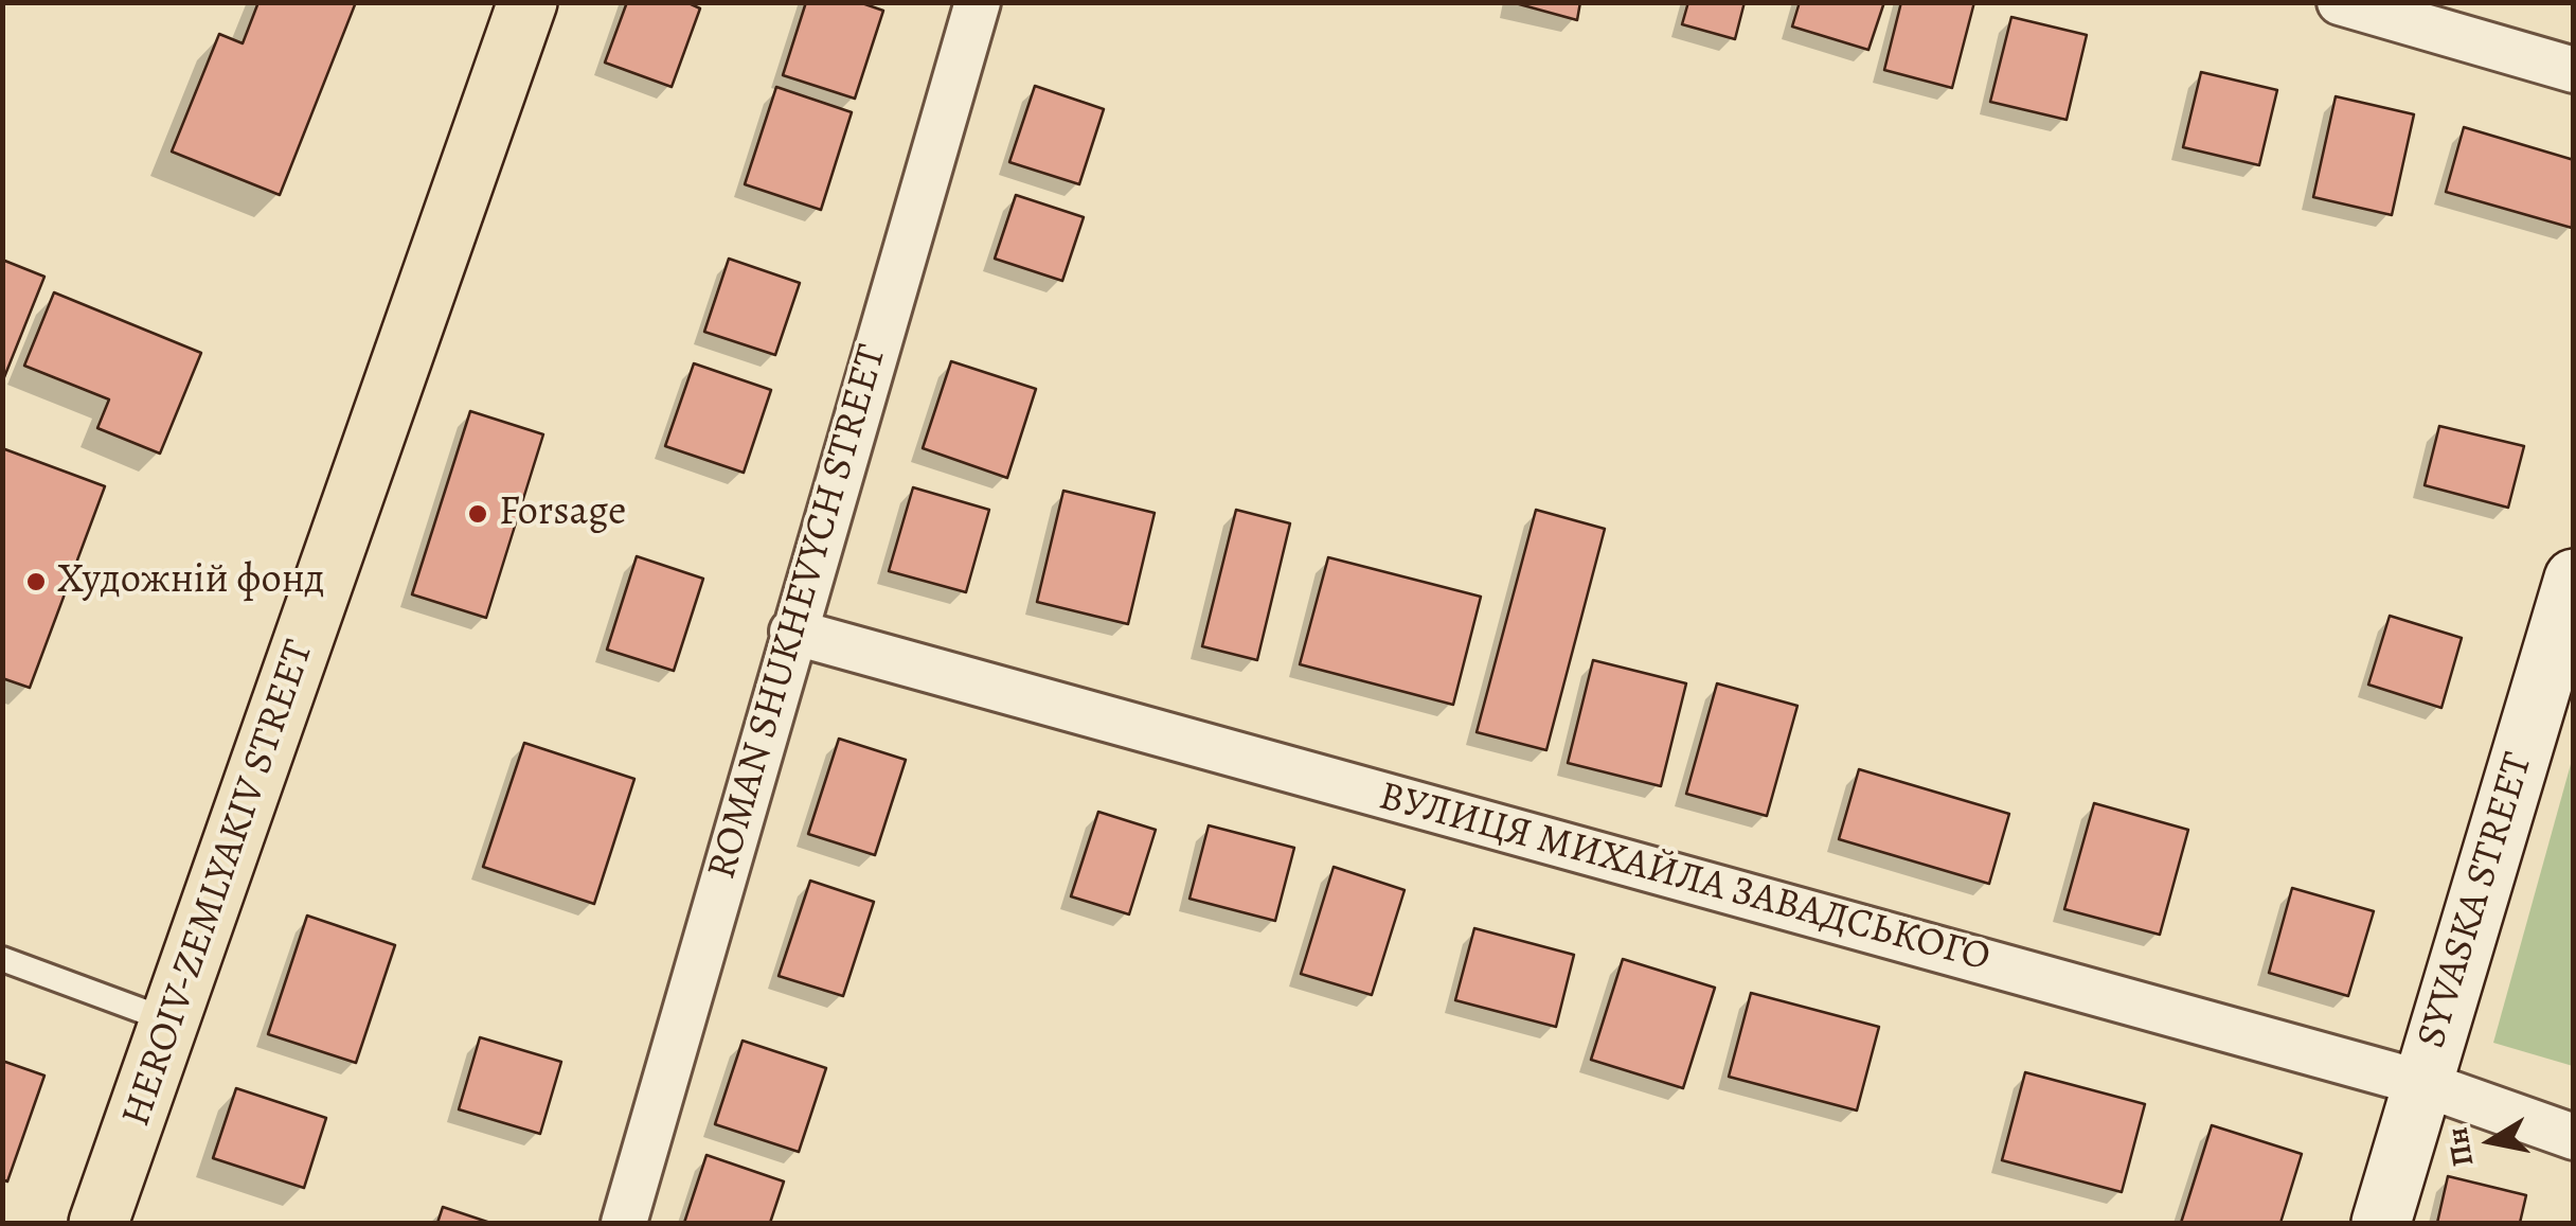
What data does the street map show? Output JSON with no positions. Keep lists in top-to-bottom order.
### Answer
{
  "streets": {
    "main road": ["HEROIV-ZEMLYAKIV STREET"],
    "street": ["ROMAN SHUKHEVYCH STREET", "ВУЛИЦЯ МИХАЙЛА ЗАВАДСЬКОГО", "SYVASKA STREET"]
  },
  "crossings": [
    ["ROMAN SHUKHEVYCH STREET", "ВУЛИЦЯ МИХАЙЛА ЗАВАДСЬКОГО"],
    ["ВУЛИЦЯ МИХАЙЛА ЗАВАДСЬКОГО", "SYVASKA STREET"]
  ],
  "places": ["Forsage", "Художній фонд"],
  "north": "left"
}
